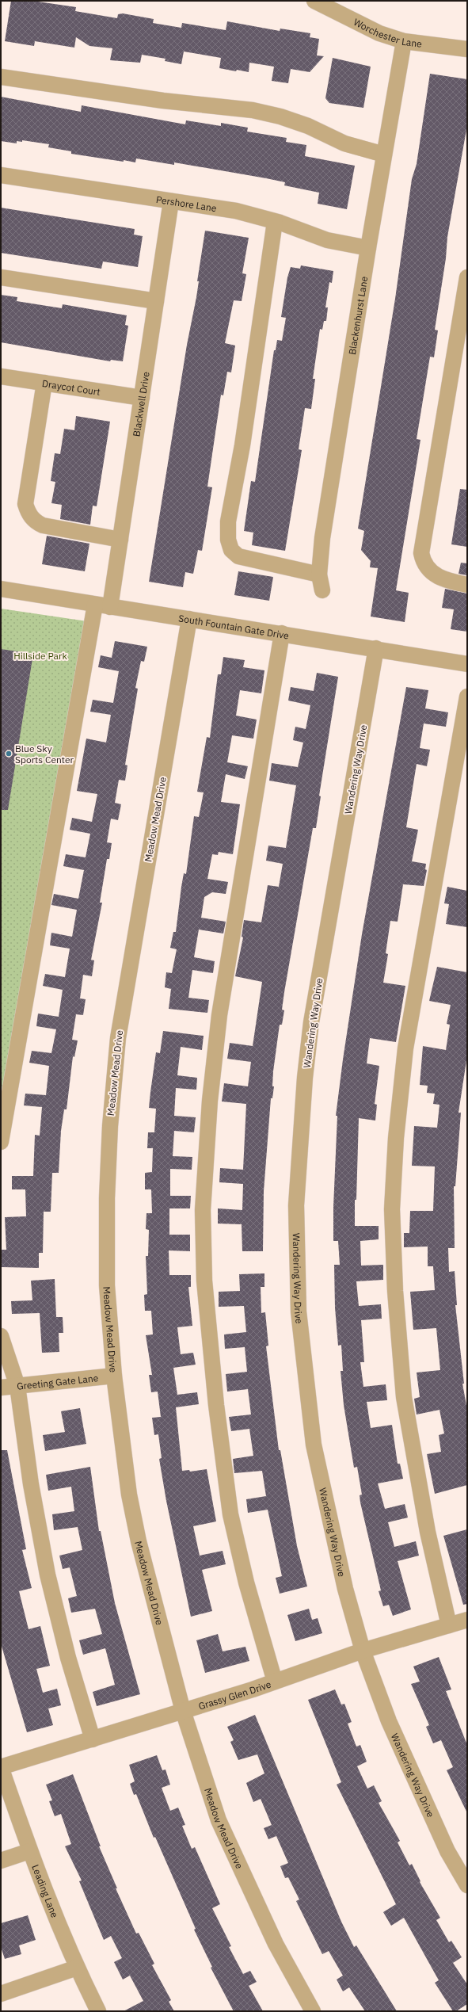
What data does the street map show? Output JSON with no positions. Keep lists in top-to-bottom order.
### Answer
{
  "streets": {
    "street": [
      "Worchester Lane",
      "Pershore Lane",
      "Blackenhurst Lane",
      "Draycot Court",
      "Blackwell Drive",
      "South Fountain Gate Drive",
      "Wandering Way Drive",
      "Meadow Mead Drive",
      "Greeting Gate Lane",
      "Grassy Glen Drive",
      "Leading Lane"
    ]
  },
  "crossings": [
    ["Worchester Lane", "Blackenhurst Lane"],
    ["Pershore Lane", "Blackenhurst Lane"],
    ["Pershore Lane", "Blackwell Drive"],
    ["Draycot Court", "Blackwell Drive"],
    ["Blackwell Drive", "South Fountain Gate Drive"],
    ["South Fountain Gate Drive", "Wandering Way Drive"],
    ["South Fountain Gate Drive", "Meadow Mead Drive"],
    ["Wandering Way Drive", "Grassy Glen Drive"],
    ["Meadow Mead Drive", "Greeting Gate Lane"],
    ["Meadow Mead Drive", "Grassy Glen Drive"],
    ["Grassy Glen Drive", "Leading Lane"]
  ],
  "parks": ["Hillside Park"],
  "places": ["Blue Sky Sports Center"]
}
